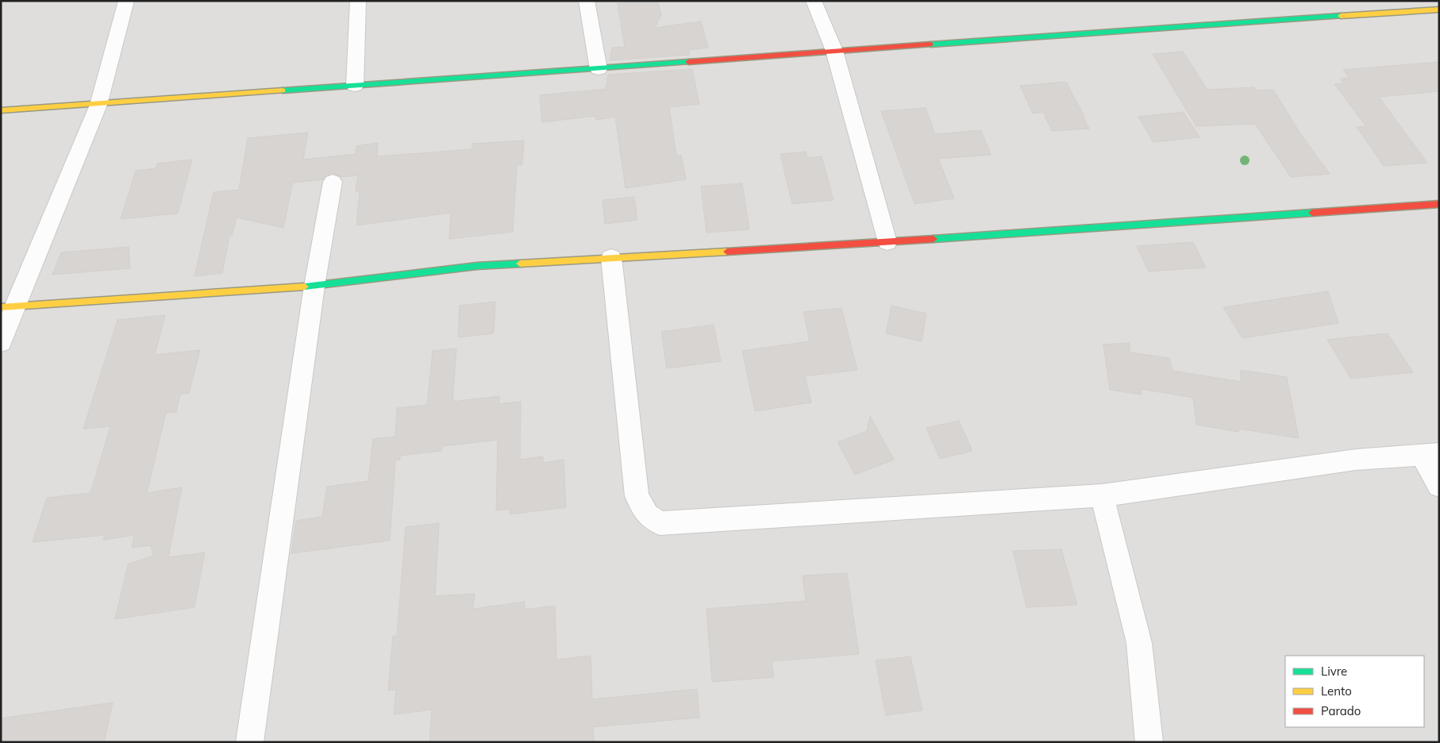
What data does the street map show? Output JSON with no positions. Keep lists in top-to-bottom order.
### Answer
{
  "legend": ["Livre", "Lento", "Parado"]
}
